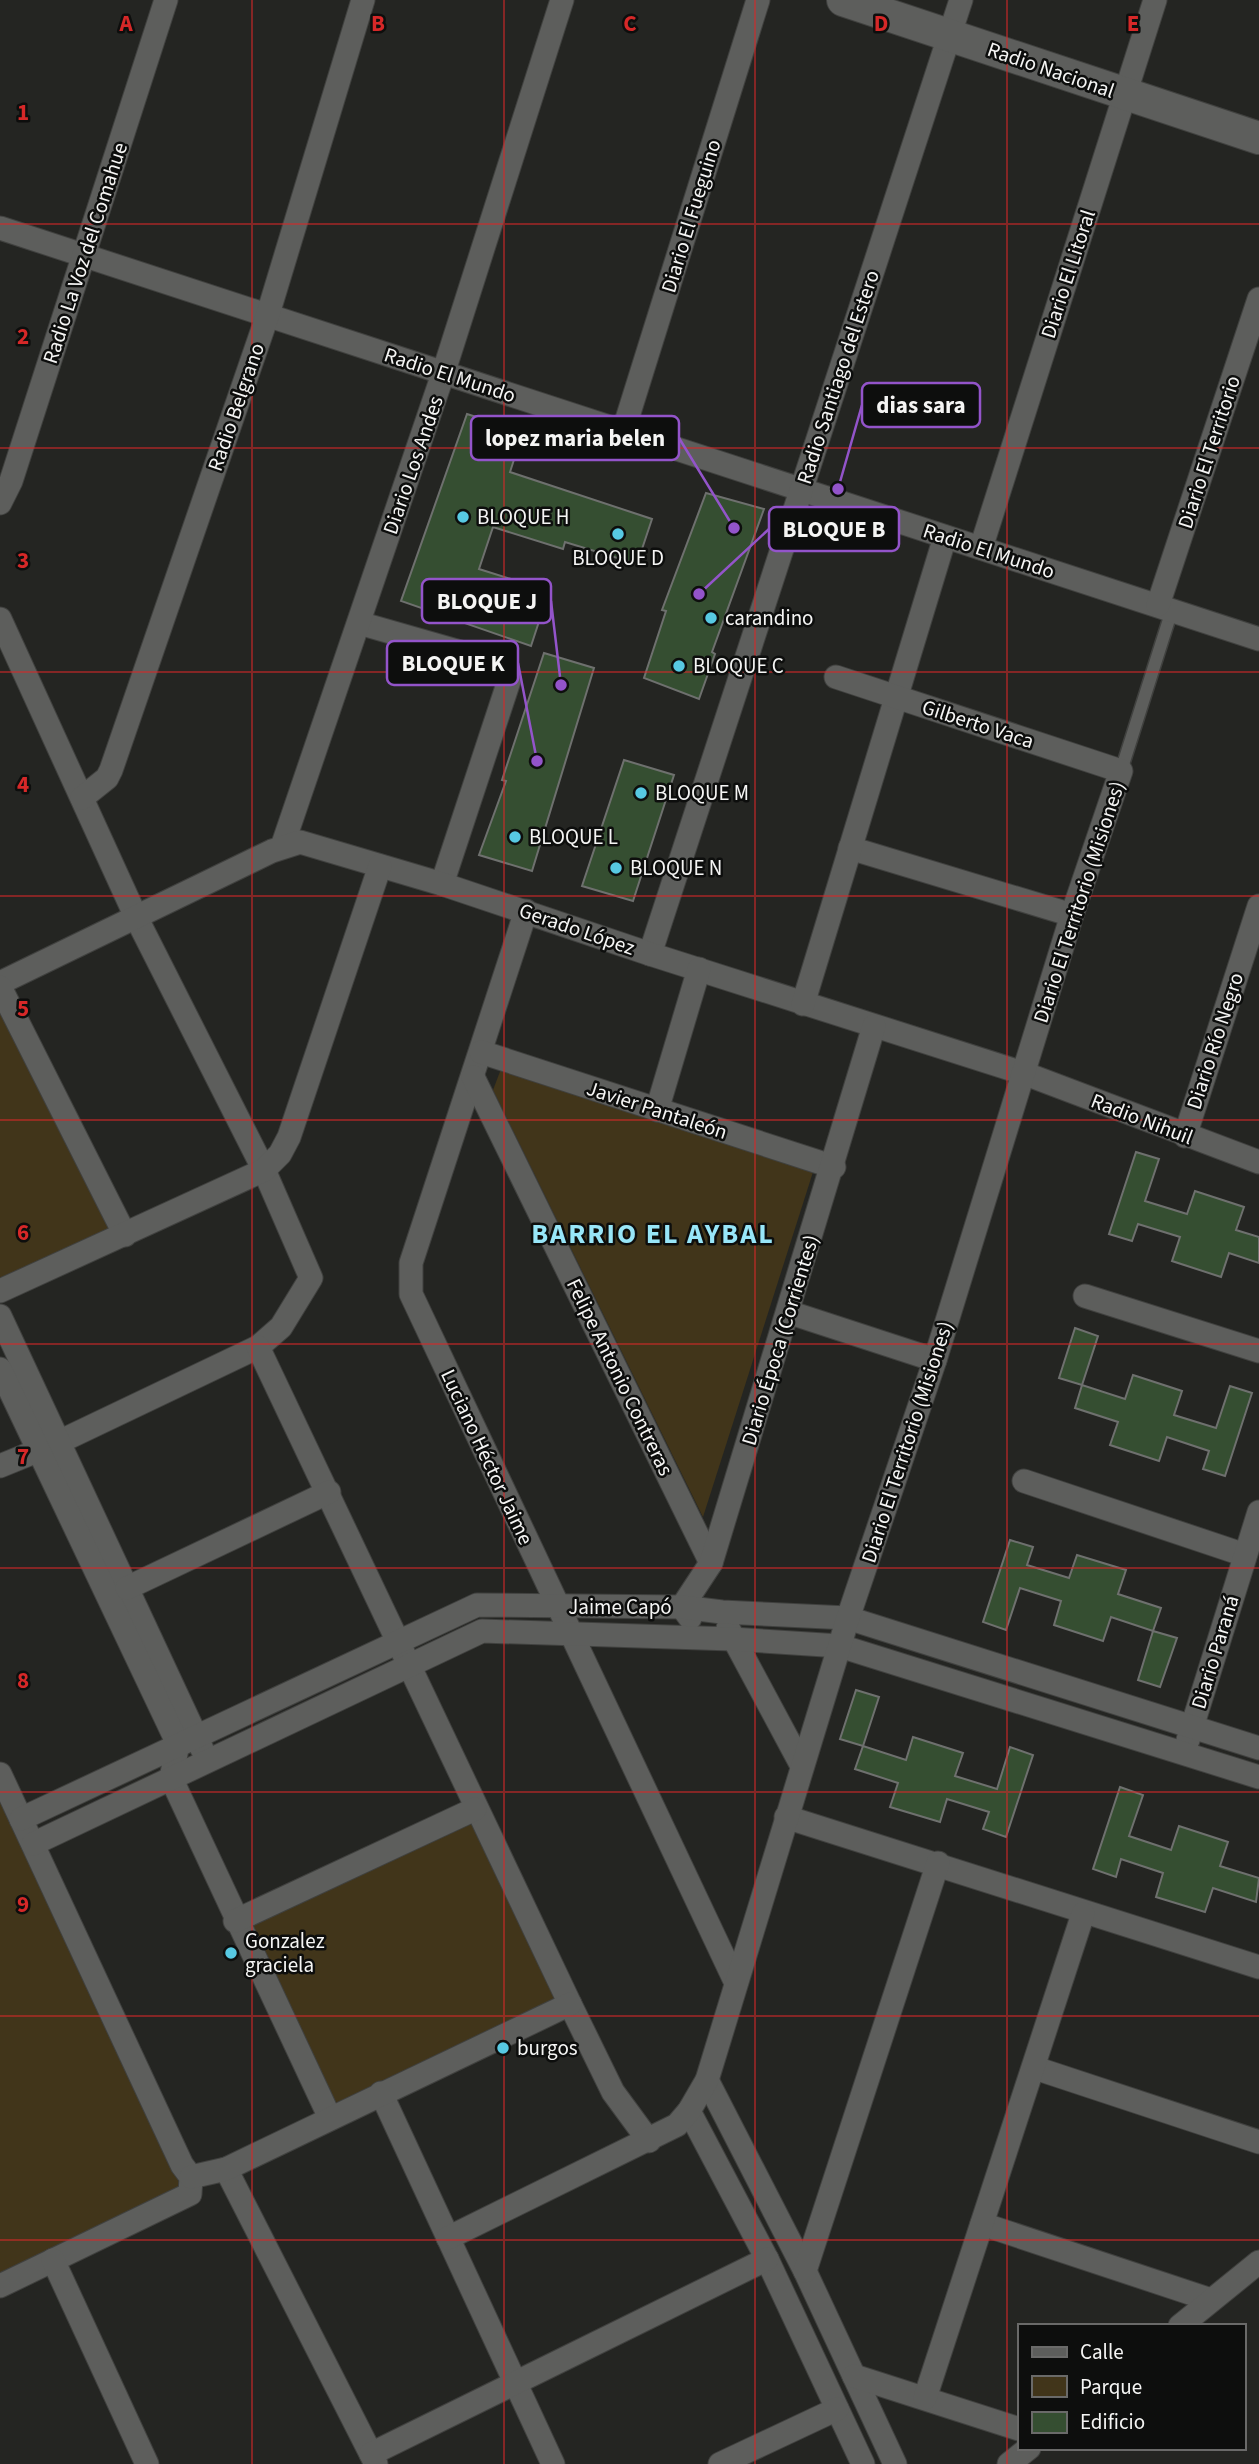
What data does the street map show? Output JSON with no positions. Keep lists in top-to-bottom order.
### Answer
{
  "streets": {
    "street": [
      "Radio Nacional",
      "Diario El Fueguino",
      "Radio La Voz del Comahue",
      "Diario El Litoral",
      "Radio El Mundo",
      "Radio Santiago del Estero",
      "Radio Belgrano",
      "Diario El Territorio",
      "Diario Los Andes",
      "Gilberto Vaca",
      "Diario El Territorio (Misiones)",
      "Gerado López",
      "Diario Río Negro",
      "Javier Pantaleón",
      "Radio Nihuil",
      "Diario Época (Corrientes)",
      "Felipe Antonio Contreras",
      "Luciano Héctor Jaime",
      "Jaime Capó",
      "Diario Paraná"
    ]
  },
  "crossings": [
    ["Radio Nacional", "Diario El Litoral"],
    ["Radio Nacional", "Radio Santiago del Estero"],
    ["Diario El Fueguino", "Radio El Mundo"],
    ["Radio La Voz del Comahue", "Radio El Mundo"],
    ["Diario El Litoral", "Radio El Mundo"],
    ["Radio El Mundo", "Radio Santiago del Estero"],
    ["Radio El Mundo", "Radio Belgrano"],
    ["Radio El Mundo", "Diario El Territorio"],
    ["Radio El Mundo", "Diario Los Andes"],
    ["Radio Santiago del Estero", "Gerado López"],
    ["Diario Los Andes", "Gerado López"],
    ["Gilberto Vaca", "Diario El Territorio (Misiones)"],
    ["Diario El Territorio (Misiones)", "Gerado López"],
    ["Diario El Territorio (Misiones)", "Radio Nihuil"],
    ["Diario El Territorio (Misiones)", "Luciano Héctor Jaime"],
    ["Diario El Territorio (Misiones)", "Jaime Capó"],
    ["Gerado López", "Radio Nihuil"],
    ["Gerado López", "Diario Época (Corrientes)"],
    ["Gerado López", "Luciano Héctor Jaime"],
    ["Diario Río Negro", "Radio Nihuil"],
    ["Javier Pantaleón", "Diario Época (Corrientes)"],
    ["Javier Pantaleón", "Luciano Héctor Jaime"],
    ["Diario Época (Corrientes)", "Felipe Antonio Contreras"],
    ["Diario Época (Corrientes)", "Jaime Capó"],
    ["Felipe Antonio Contreras", "Luciano Héctor Jaime"],
    ["Luciano Héctor Jaime", "Jaime Capó"],
    ["Jaime Capó", "Diario Paraná"]
  ],
  "districts": ["BARRIO EL AYBAL"],
  "places": [
    "dias sara",
    "BLOQUE H",
    "lopez maria belen",
    "BLOQUE D",
    "BLOQUE B",
    "carandino",
    "BLOQUE C",
    "BLOQUE J",
    "BLOQUE K",
    "BLOQUE M",
    "BLOQUE L",
    "BLOQUE N",
    "Gonzalez graciela",
    "burgos"
  ],
  "legend": ["Calle", "Parque", "Edificio"],
  "grid": {
    "columns": [
      "A",
      "B",
      "C",
      "D",
      "E"
    ],
    "rows": [
      "1",
      "2",
      "3",
      "4",
      "5",
      "6",
      "7",
      "8",
      "9"
    ]
  }
}
